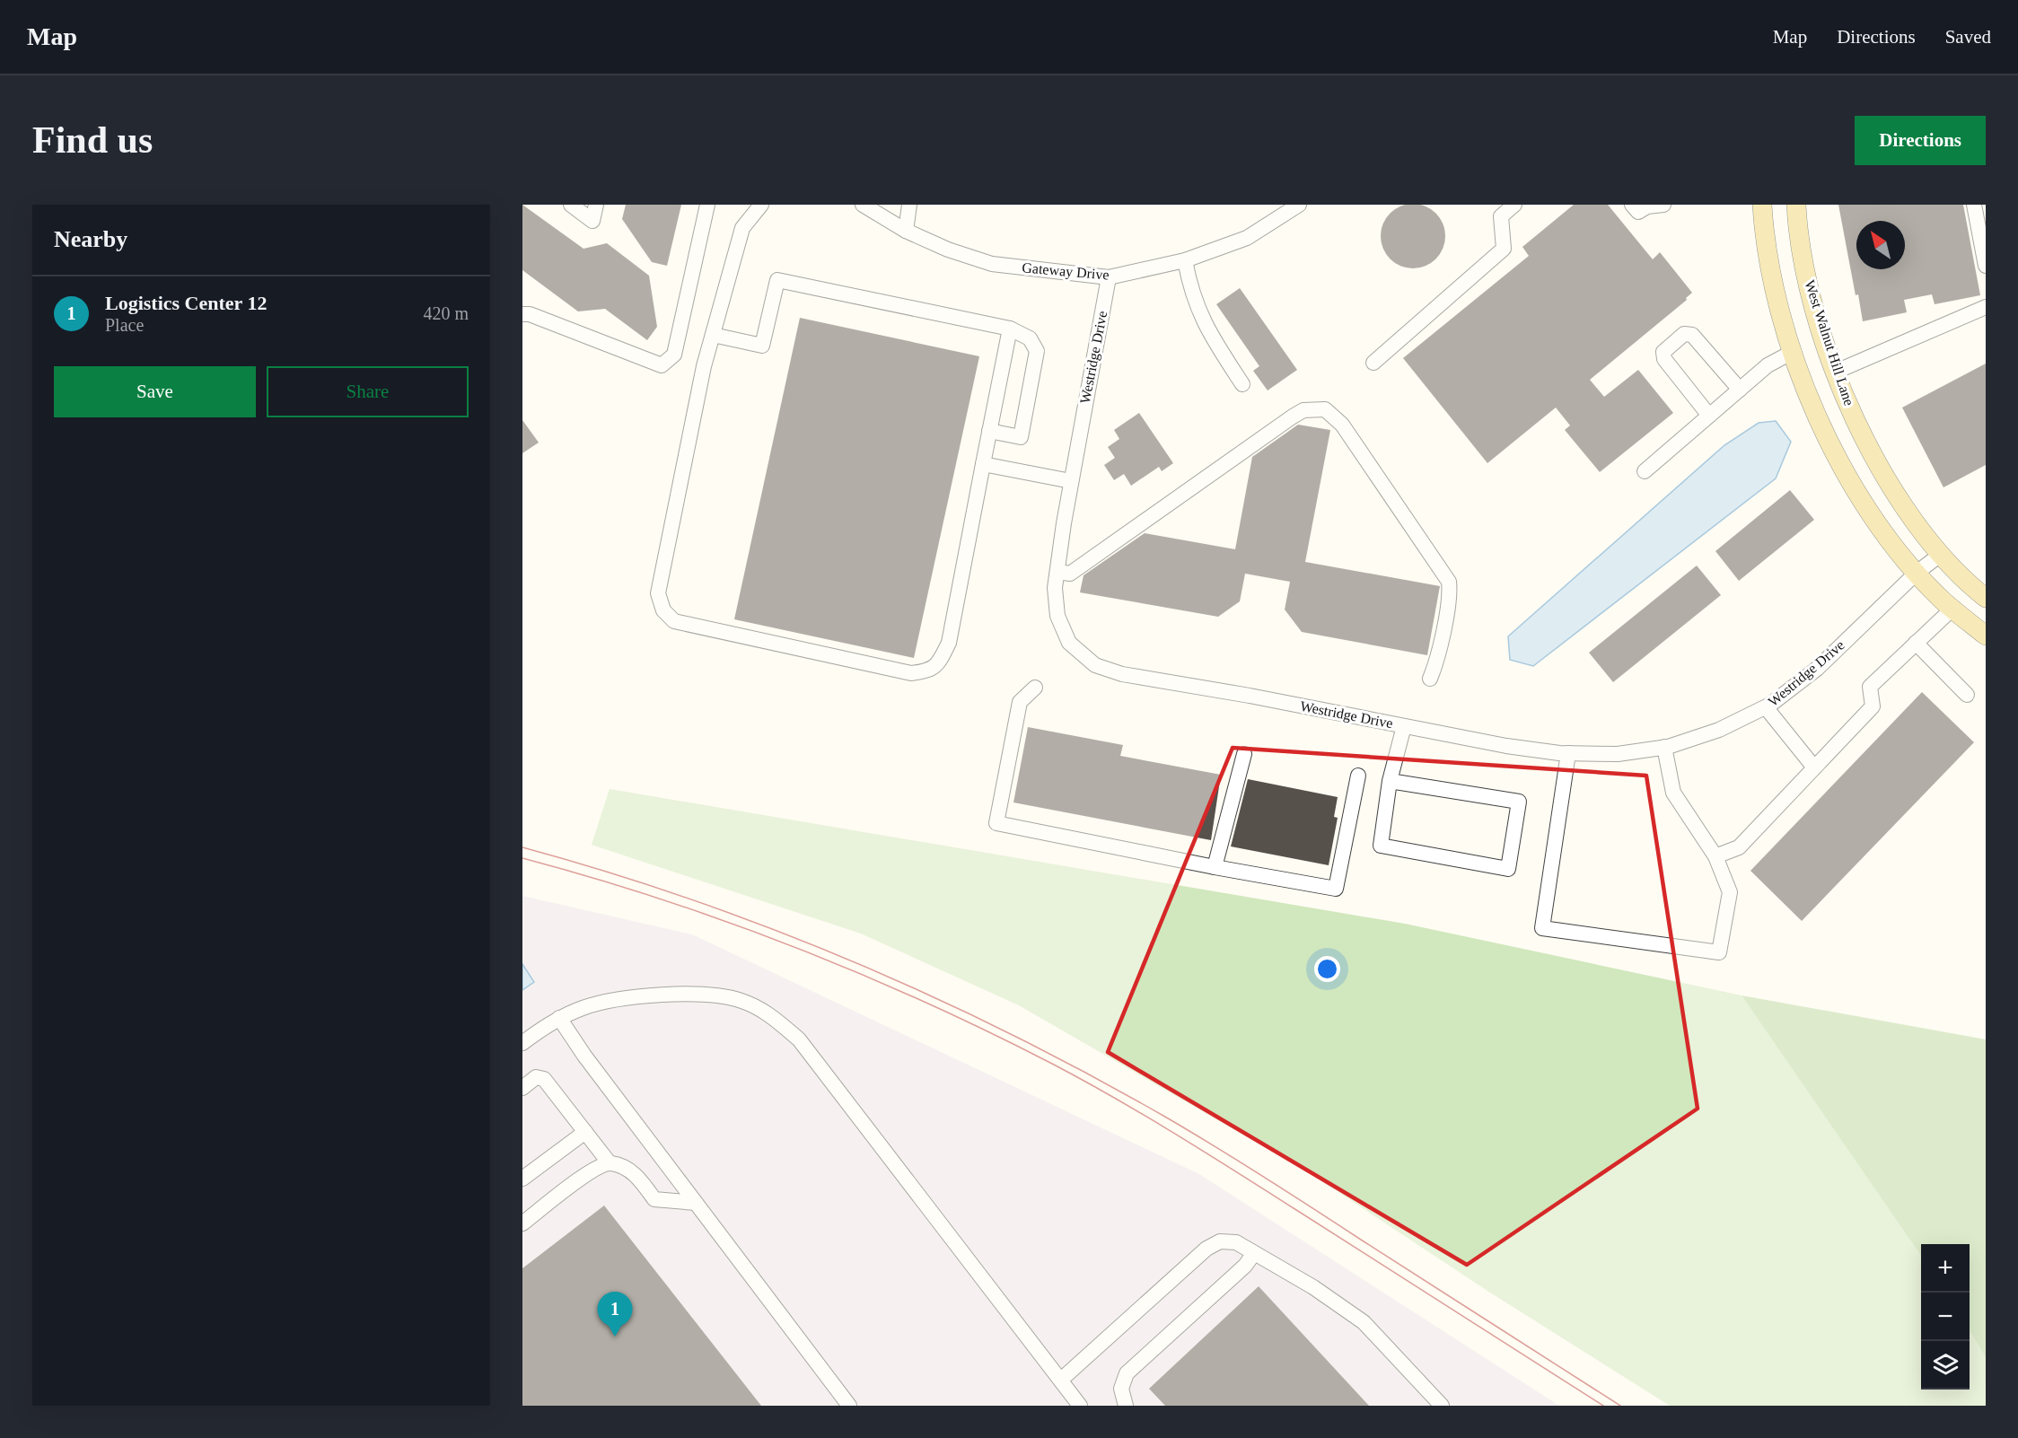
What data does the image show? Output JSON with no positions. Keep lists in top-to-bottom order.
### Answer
{
  "streets": {
    "main road": ["West Walnut Hill Lane"],
    "street": ["Gateway Drive", "Westridge Drive"]
  },
  "crossings": [
    ["Gateway Drive", "Westridge Drive"],
    ["West Walnut Hill Lane", "Westridge Drive"]
  ],
  "north": "top left",
  "page": {
    "header": "Map",
    "nav": ["Map", "Directions", "Saved"],
    "buttons": [
      "Directions",
      ["Save", "Share"]
    ],
    "title": "Find us",
    "heading": "Nearby",
    "list": [
      {
        "mark": "1",
        "name": "Logistics Center 12",
        "note": "Place",
        "value": "420 m"
      }
    ],
    "map_buttons": ["+", "−"],
    "pins": "1"
  }
}
